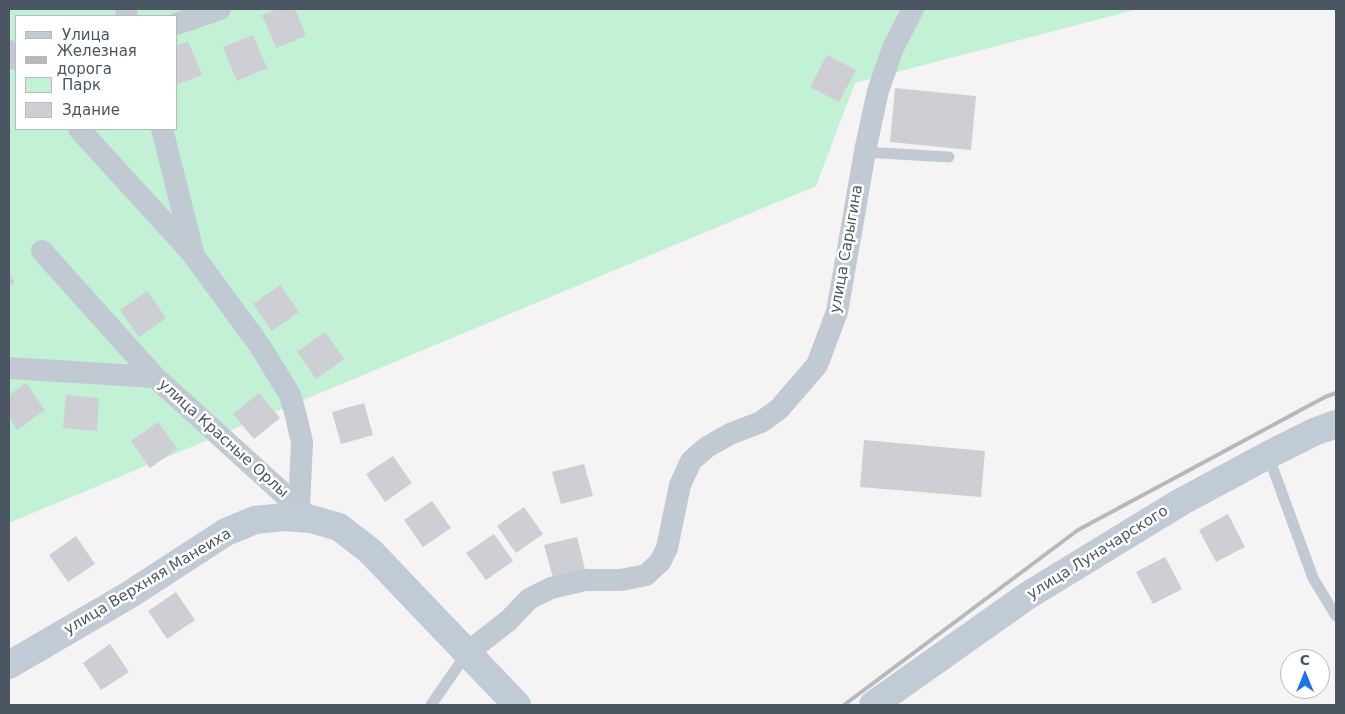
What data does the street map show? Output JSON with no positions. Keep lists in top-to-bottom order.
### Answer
{
  "streets": {
    "main road": ["улица Луначарского", "улица Верхняя Манеиха"],
    "street": ["улица Сарыгина", "улица Красные Орлы"]
  },
  "crossings": [
    ["улица Сарыгина", "улица Верхняя Манеиха"],
    ["улица Красные Орлы", "улица Верхняя Манеиха"]
  ],
  "legend": [
    "Улица",
    "Железная дорога",
    "Парк",
    "Здание"
  ],
  "north": "top"
}
